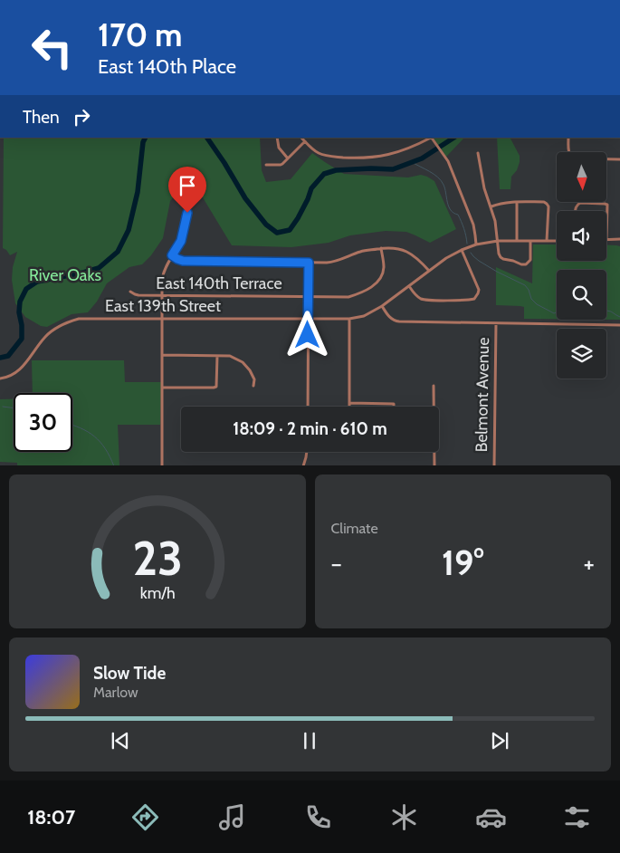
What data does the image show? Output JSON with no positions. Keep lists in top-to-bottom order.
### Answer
{
  "streets": {
    "street": ["East 140th Terrace", "East 139th Street", "Belmont Avenue"]
  },
  "parks": ["River Oaks"],
  "north": "bottom",
  "page": {
    "turn": ["170 m", "East 140th Place"],
    "then": "Then",
    "limit": "30",
    "trip": "18:09 · 2 min · 610 m",
    "tile": "Climate",
    "heat": ["−", "19°", "+"],
    "song": ["Slow Tide", "Marlow"],
    "tabs": "18:07",
    "gauge": ["23", "km/h"]
  }
}
